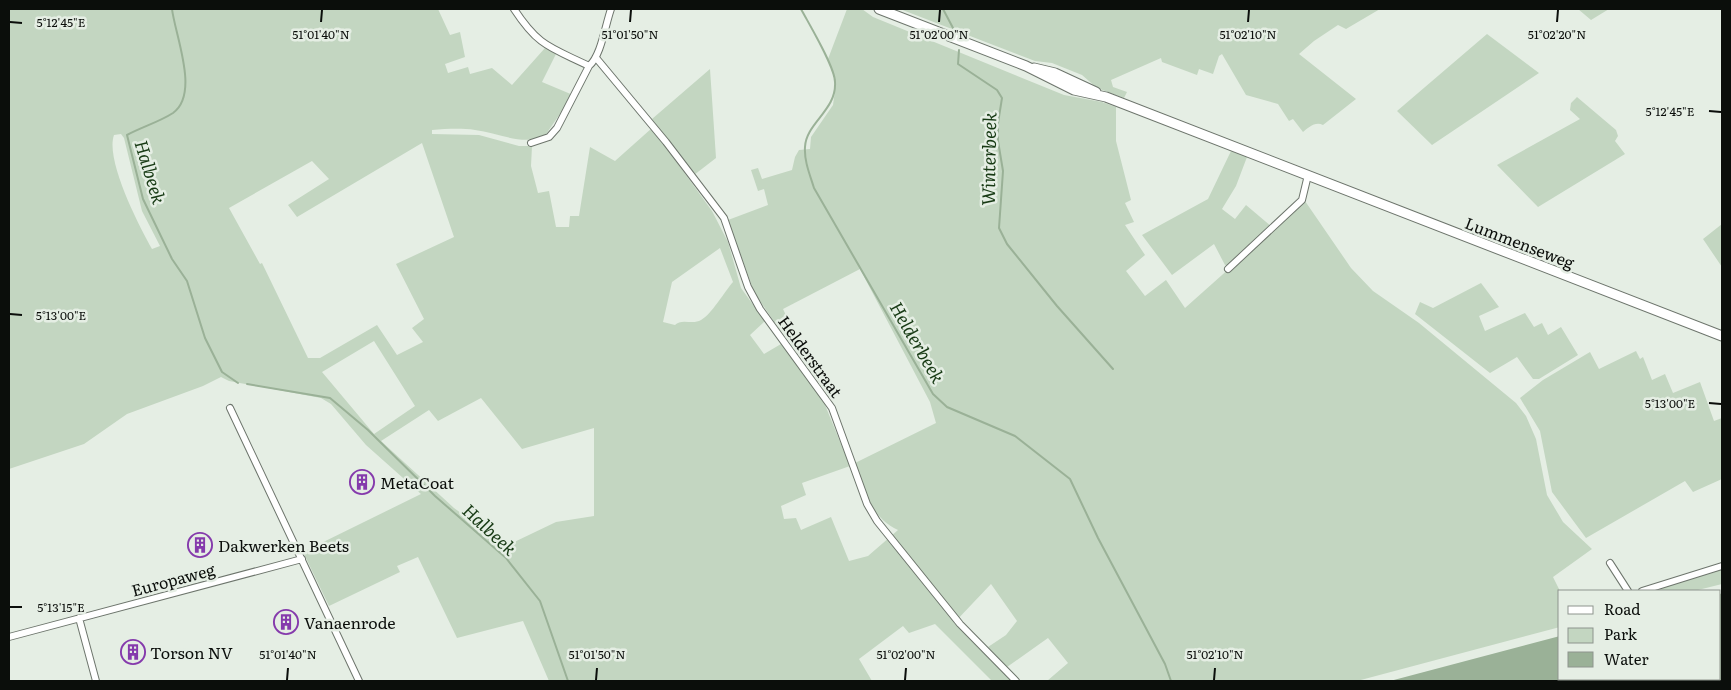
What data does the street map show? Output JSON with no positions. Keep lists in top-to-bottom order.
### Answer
{
  "streets": {
    "main road": ["Lummenseweg"],
    "street": ["Helderstraat", "Europaweg"]
  },
  "water": ["Winterbeek", "Halbeek", "Helderbeek"],
  "places": {
    "building": [
      "MetaCoat",
      "Dakwerken Beets",
      "Vanaenrode",
      "Torson NV"
    ]
  },
  "legend": ["Road", "Park", "Water"],
  "coordinates": [
    "5°12'45\"E",
    "51°01'40\"N",
    "51°01'50\"N",
    "51°02'00\"N",
    "51°02'10\"N",
    "51°02'20\"N",
    "5°13'00\"E",
    "5°13'15\"E"
  ]
}
